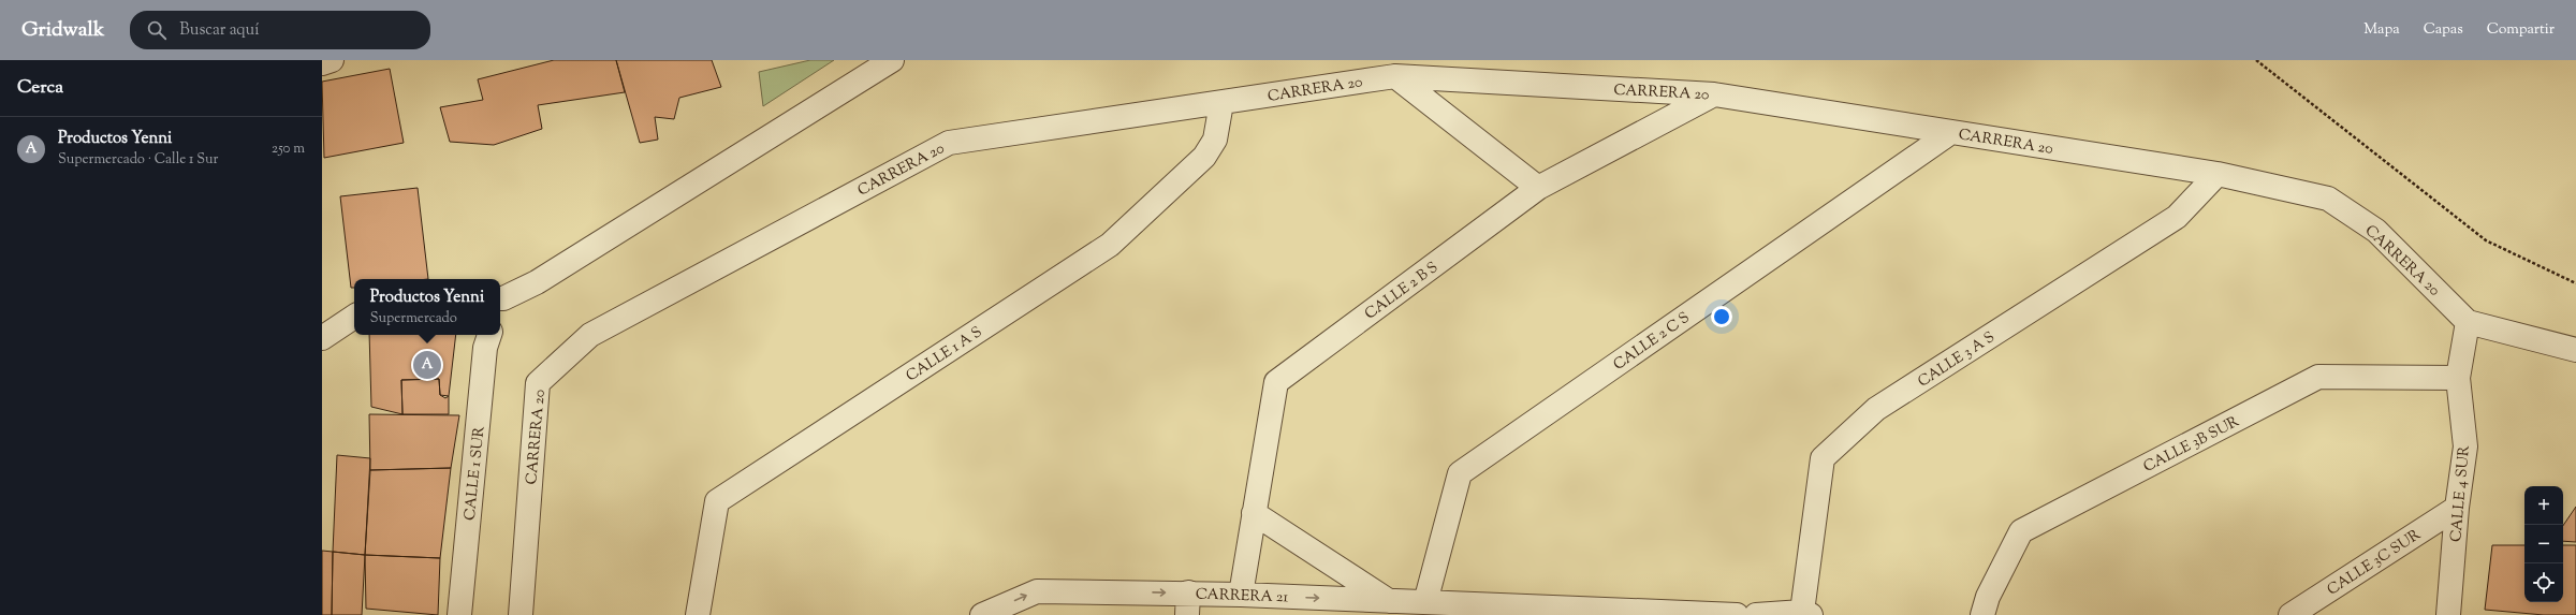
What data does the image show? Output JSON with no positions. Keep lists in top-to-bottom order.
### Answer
{
  "streets": {
    "street": [
      "CARRERA 20",
      "CALLE 2 B S",
      "CALLE 2 C S",
      "CALLE 1 A S",
      "CALLE 3 A S",
      "CALLE 3B SUR",
      "CALLE 1 SUR",
      "CALLE 4 SUR",
      "CALLE 3C SUR",
      "CARRERA 21"
    ]
  },
  "crossings": [
    ["CARRERA 20", "CALLE 2 B S"],
    ["CARRERA 20", "CALLE 2 C S"],
    ["CARRERA 20", "CALLE 1 A S"],
    ["CARRERA 20", "CALLE 3 A S"],
    ["CARRERA 20", "CALLE 4 SUR"],
    ["CALLE 2 B S", "CARRERA 21"],
    ["CALLE 2 C S", "CARRERA 21"],
    ["CALLE 3B SUR", "CALLE 4 SUR"],
    ["CALLE 4 SUR", "CALLE 3C SUR"]
  ],
  "one_way": ["CARRERA 21"],
  "page": {
    "header": "Gridwalk",
    "search": "Buscar aquí",
    "nav": ["Mapa", "Capas", "Compartir"],
    "heading": "Cerca",
    "list": [
      {
        "mark": "A",
        "name": "Productos Yenni",
        "note": "Supermercado · Calle 1 Sur",
        "value": "250 m"
      }
    ],
    "popup": ["Productos Yenni", "Supermercado"],
    "pins": "A",
    "map_buttons": ["+", "−"]
  }
}
